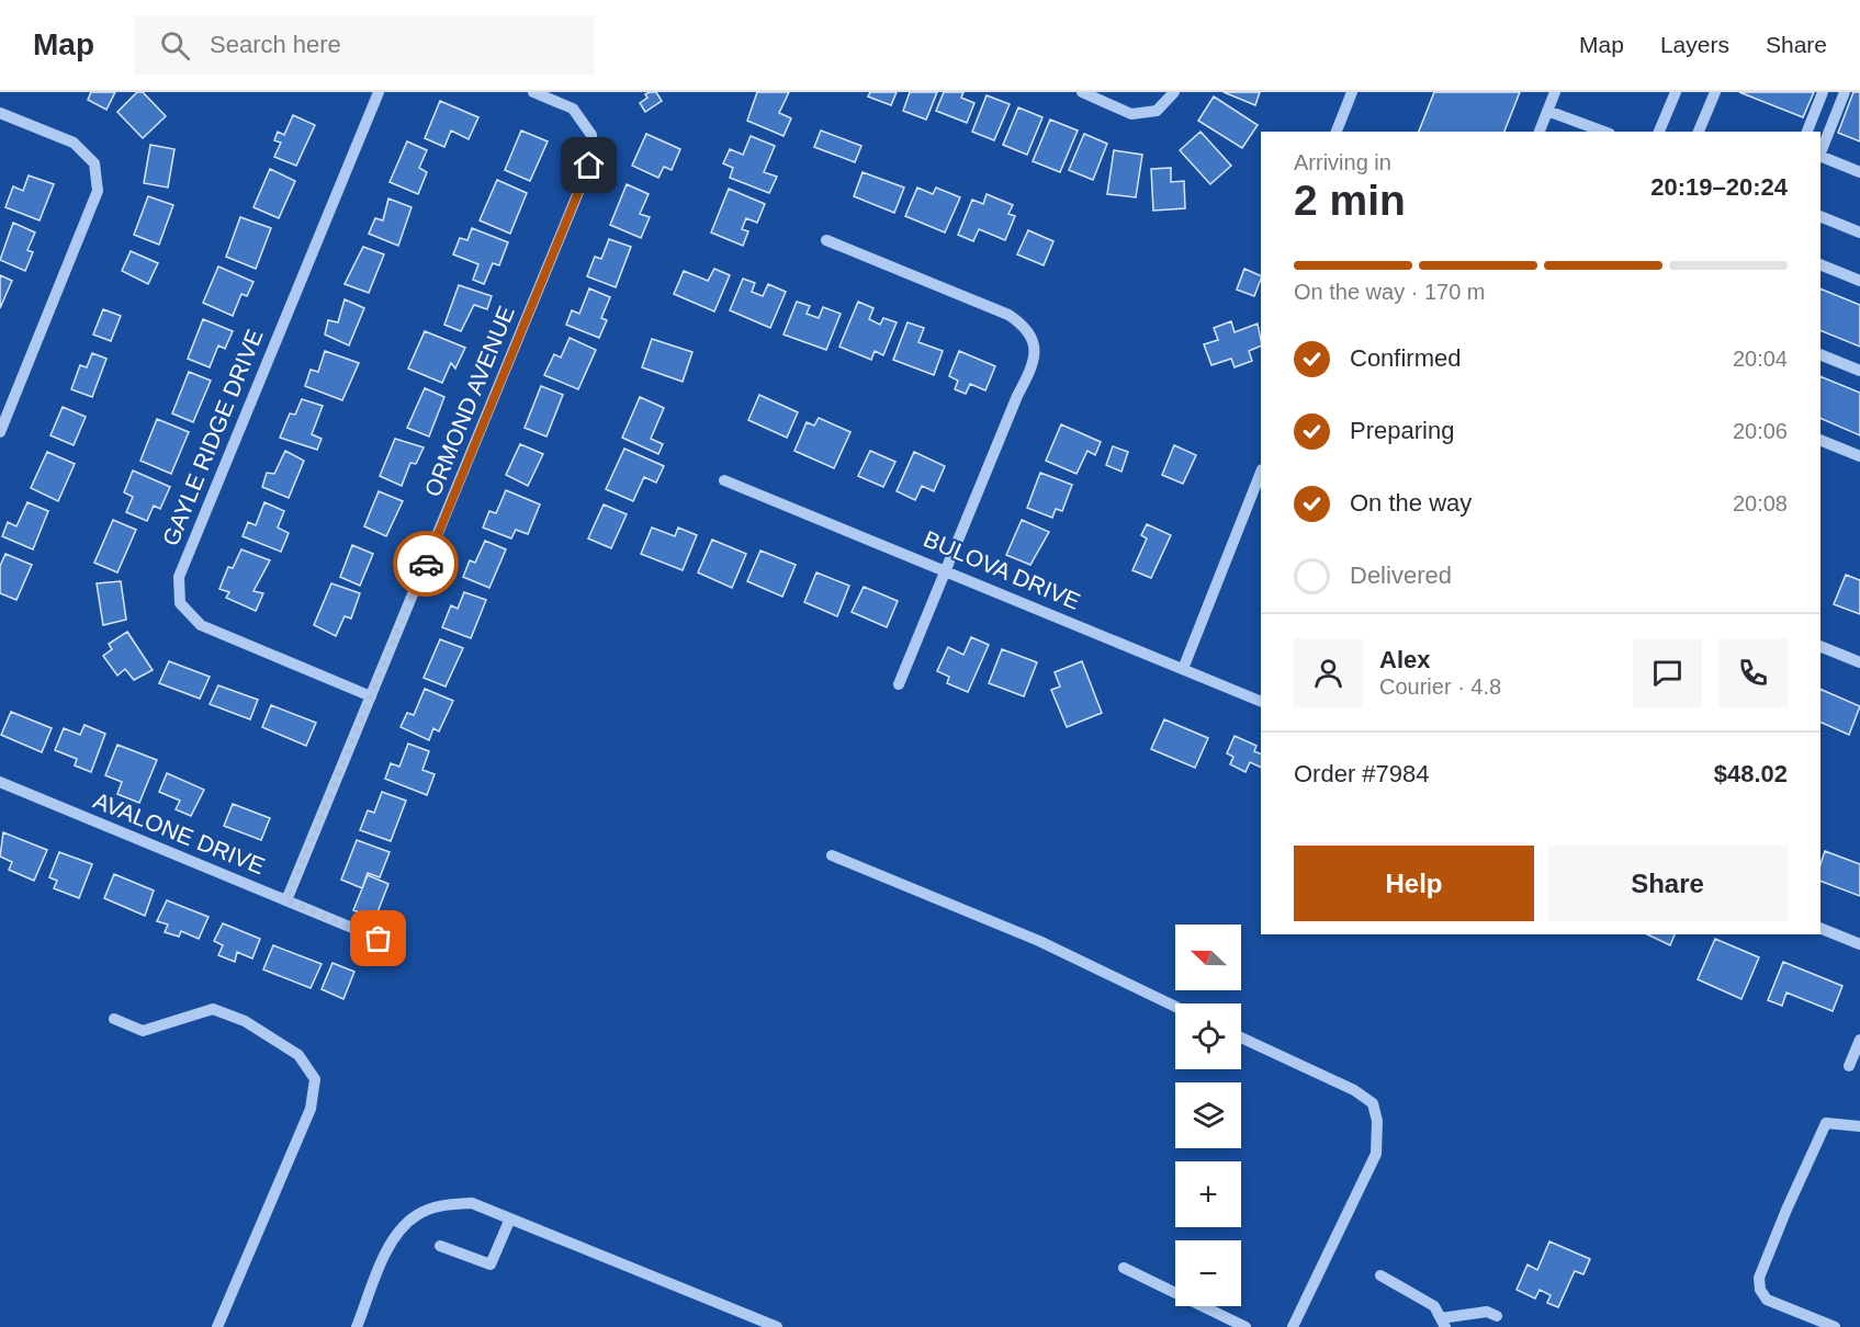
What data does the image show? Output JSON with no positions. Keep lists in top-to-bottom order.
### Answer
{
  "streets": {
    "street": [
      "ORMOND AVENUE",
      "GAYLE RIDGE DRIVE",
      "BULOVA DRIVE",
      "AVALONE DRIVE"
    ]
  },
  "crossings": [
    ["ORMOND AVENUE", "GAYLE RIDGE DRIVE"],
    ["ORMOND AVENUE", "AVALONE DRIVE"]
  ],
  "north": "left",
  "page": {
    "header": "Map",
    "search": "Search here",
    "nav": ["Map", "Layers", "Share"],
    "heading": ["2 min", "Arriving in", "20:19–20:24"],
    "panel": [
      "Alex",
      "Courier · 4.8",
      "Order #7984",
      "$48.02"
    ],
    "bar": "On the way · 170 m",
    "list": [
      ["Confirmed", "20:04"],
      ["Preparing", "20:06"],
      ["On the way", "20:08"],
      "Delivered"
    ],
    "buttons": ["Help", "Share"],
    "map_buttons": ["+", "−"]
  }
}
